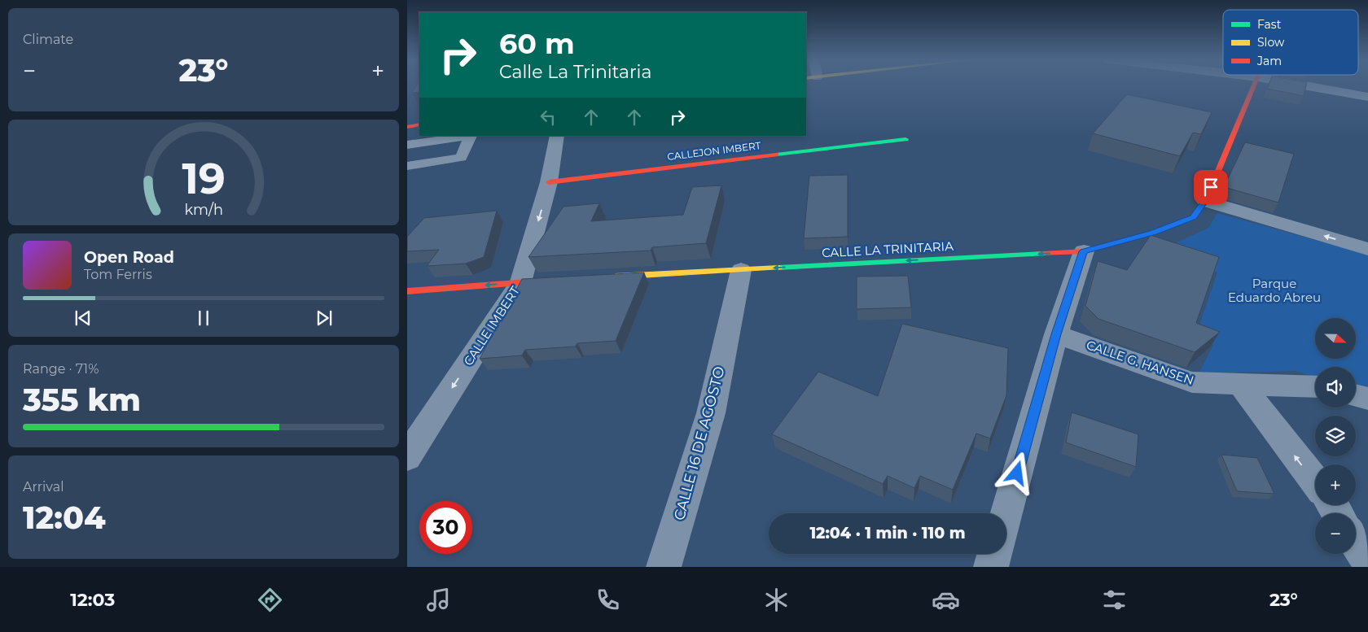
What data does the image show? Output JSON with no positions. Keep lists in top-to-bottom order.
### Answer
{
  "streets": {
    "street": [
      "CALLEJON IMBERT",
      "CALLE LA TRINITARIA",
      "CALLE IMBERT",
      "CALLE G. HANSEN",
      "CALLE 16 DE AGOSTO"
    ]
  },
  "crossings": [
    ["CALLEJON IMBERT", "CALLE IMBERT"],
    ["CALLE LA TRINITARIA", "CALLE 16 DE AGOSTO"]
  ],
  "one_way": ["CALLE LA TRINITARIA", "CALLE IMBERT"],
  "parks": ["Parque Eduardo Abreu"],
  "legend": ["Fast", "Slow", "Jam"],
  "north": "right",
  "page": {
    "tile": [
      "Climate",
      ["Range · 71%", "355 km"],
      ["Arrival", "12:04"]
    ],
    "turn": ["60 m", "Calle La Trinitaria"],
    "heat": ["−", "23°", "+"],
    "song": ["Open Road", "Tom Ferris"],
    "map_buttons": ["+", "−"],
    "limit": "30",
    "trip": "12:04 · 1 min · 110 m",
    "tabs": ["12:03", "23°"],
    "gauge": ["19", "km/h"]
  }
}
